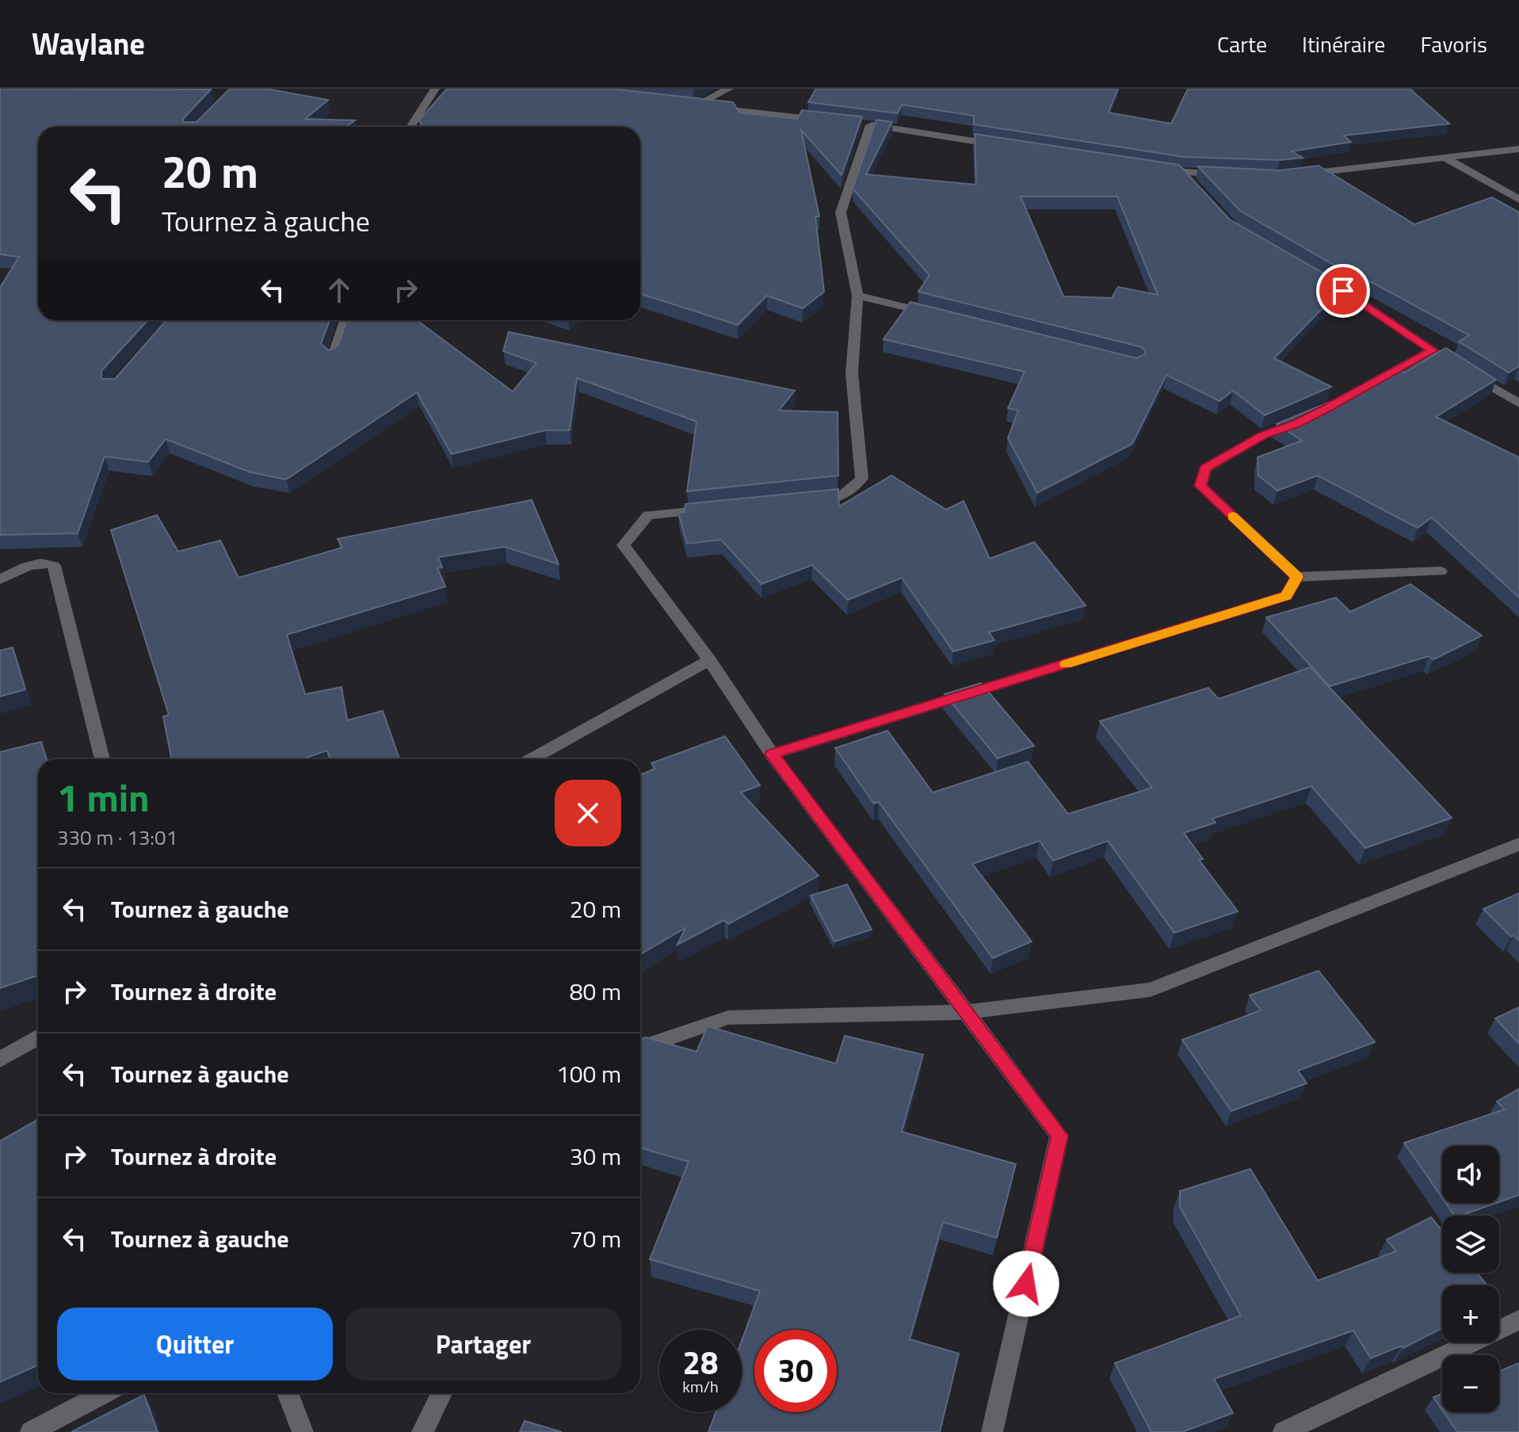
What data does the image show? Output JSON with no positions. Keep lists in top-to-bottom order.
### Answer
{
  "page": {
    "header": "Waylane",
    "nav": ["Carte", "Itinéraire", "Favoris"],
    "turn": ["20 m", "Tournez à gauche"],
    "heading": ["1 min", "330 m · 13:01"],
    "list": [
      {
        "name": "Tournez à gauche",
        "value": "20 m"
      },
      {
        "name": "Tournez à droite",
        "value": "80 m"
      },
      {
        "name": "Tournez à gauche",
        "value": "100 m"
      },
      {
        "name": "Tournez à droite",
        "value": "30 m"
      },
      {
        "name": "Tournez à gauche",
        "value": "70 m"
      }
    ],
    "map_buttons": ["+", "−"],
    "buttons": ["Quitter", "Partager"],
    "speed": "28 km/h",
    "limit": "30"
  }
}
